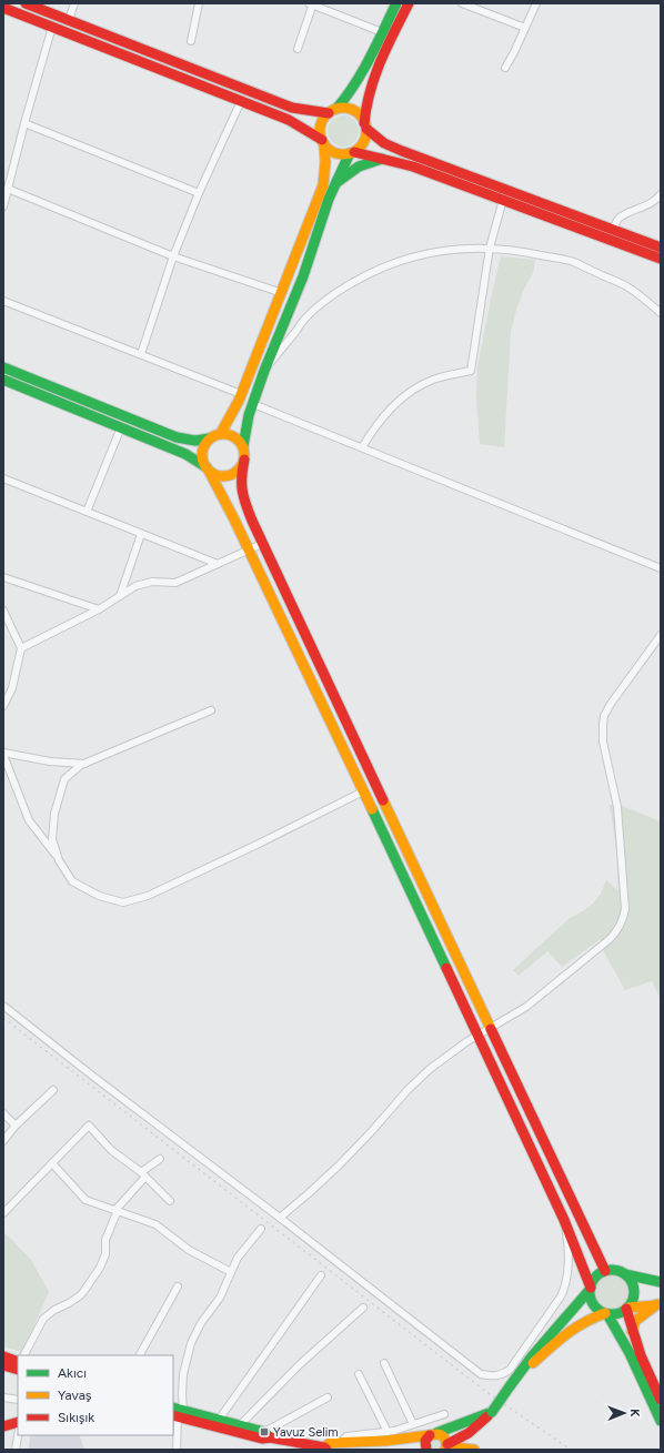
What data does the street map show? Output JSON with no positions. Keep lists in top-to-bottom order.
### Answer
{
  "places": {
    "transit": ["Yavuz Selim"]
  },
  "legend": ["Akıcı", "Yavaş", "Sıkışık"],
  "north": "right"
}
